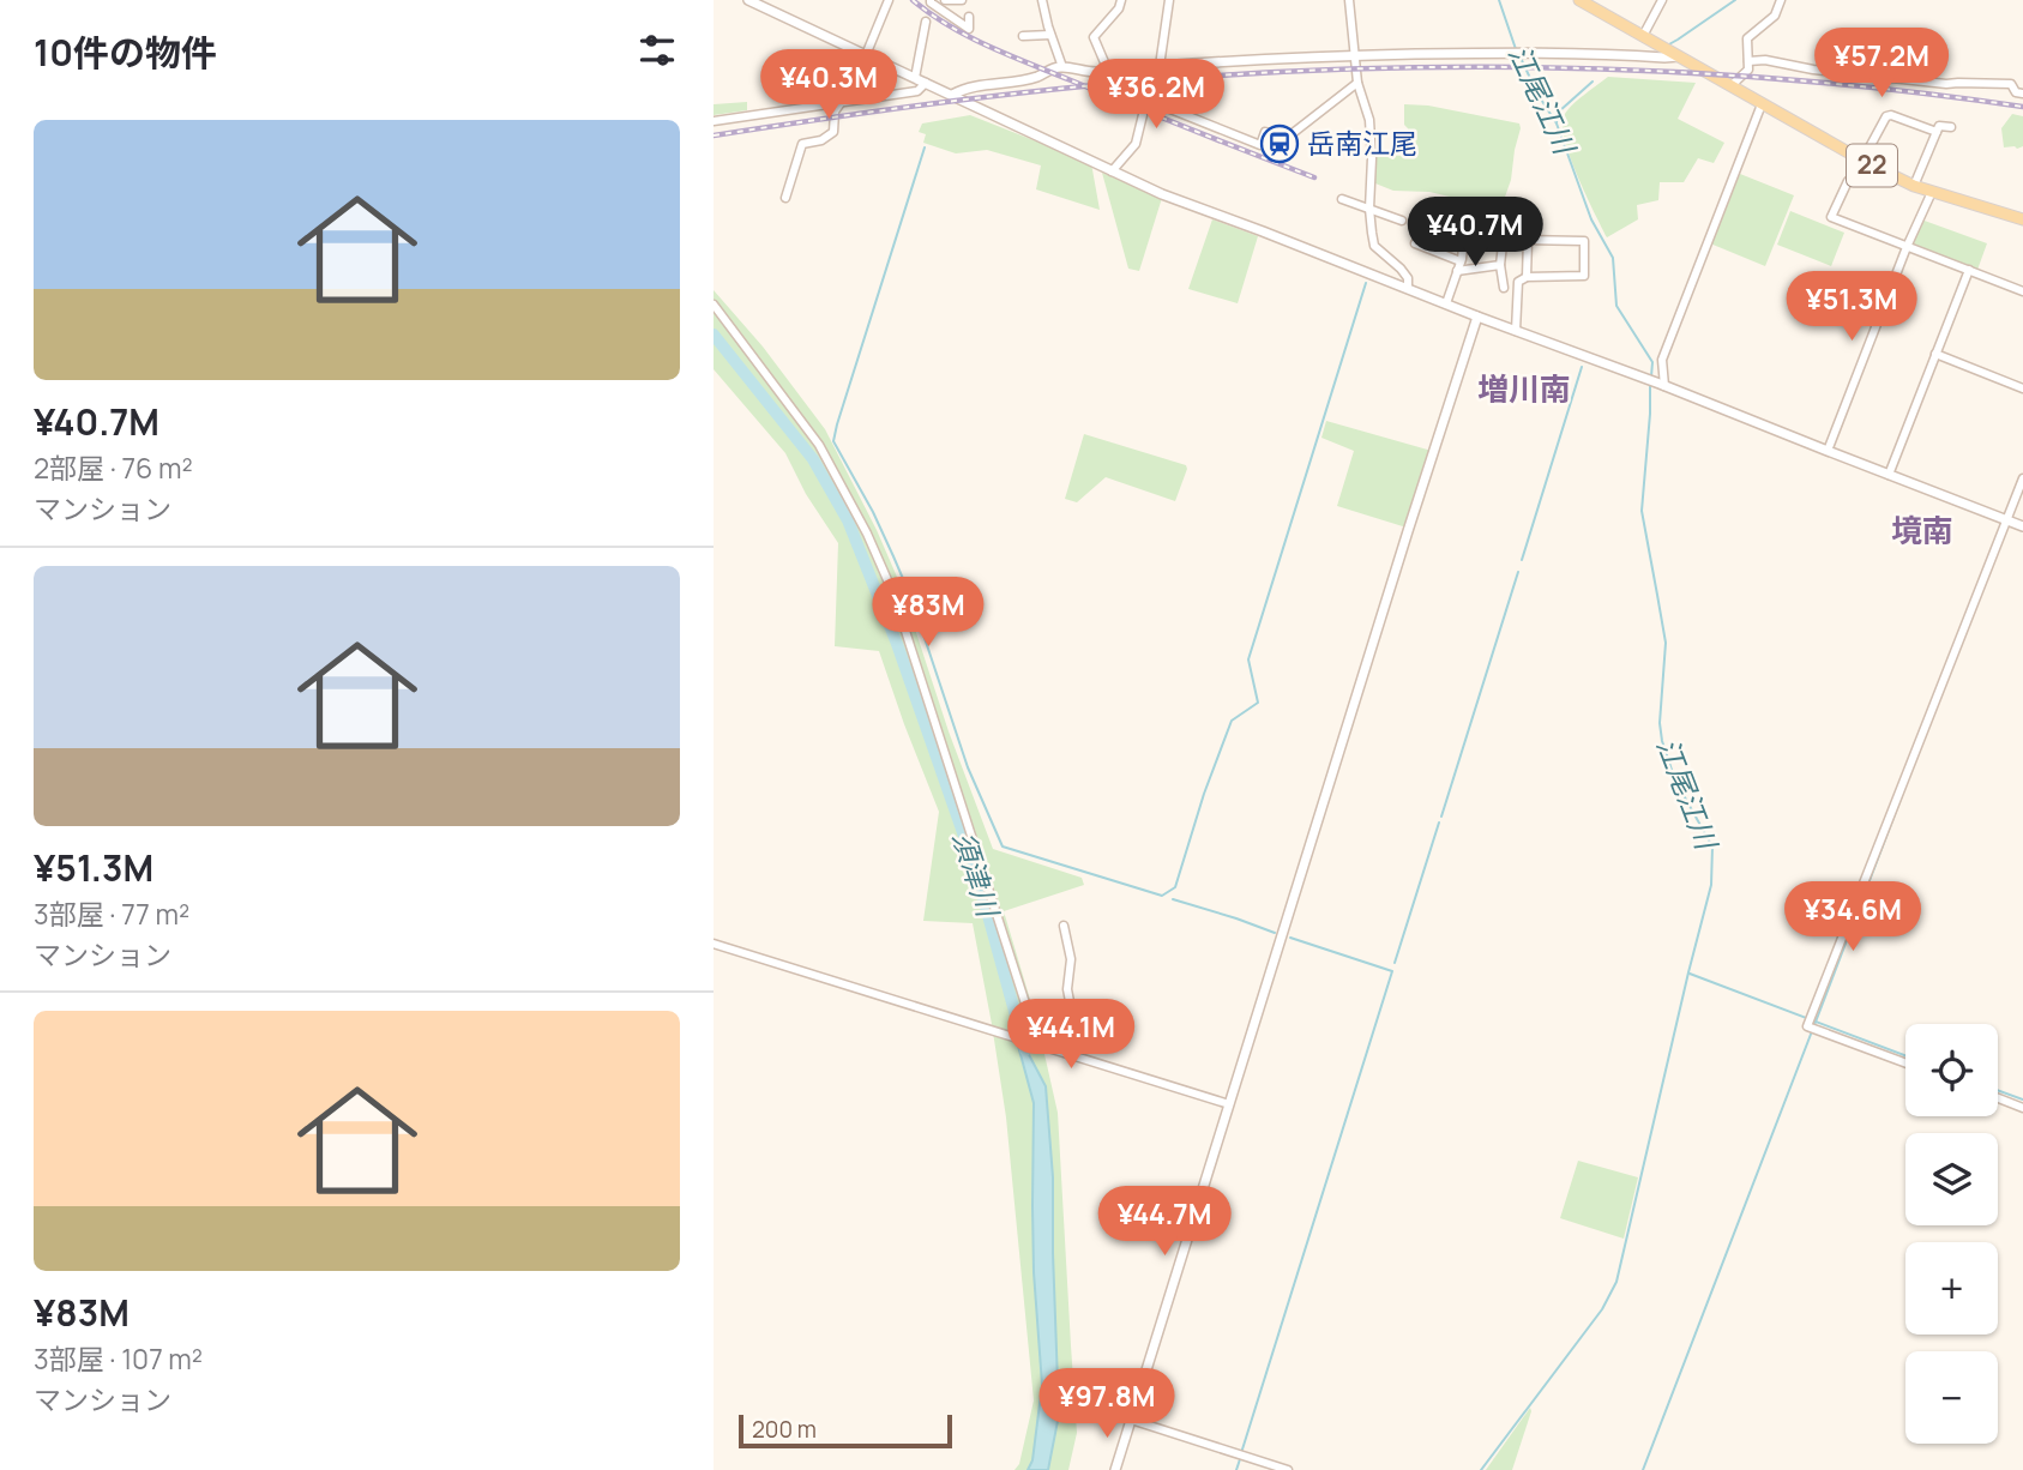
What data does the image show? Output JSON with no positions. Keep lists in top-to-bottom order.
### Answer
{
  "streets": {
    "main road": ["22"]
  },
  "districts": ["増川南", "境南"],
  "water": ["江尾江川", "須津川"],
  "places": {
    "station": ["岳南江尾"]
  },
  "scale_bar": "200 m",
  "page": {
    "heading": "10件の物件",
    "price": [
      "¥57.2M",
      "¥40.3M",
      "¥36.2M",
      "¥40.7M",
      "¥51.3M",
      "¥83M",
      "¥34.6M",
      "¥44.1M",
      "¥44.7M",
      "¥97.8M"
    ],
    "list": [
      {
        "name": "¥40.7M",
        "note": "2部屋 · 76 m² · マンション"
      },
      {
        "name": "¥51.3M",
        "note": "3部屋 · 77 m² · マンション"
      },
      {
        "name": "¥83M",
        "note": "3部屋 · 107 m² · マンション"
      }
    ],
    "map_buttons": ["+", "−"],
    "scale": "200 m"
  }
}
